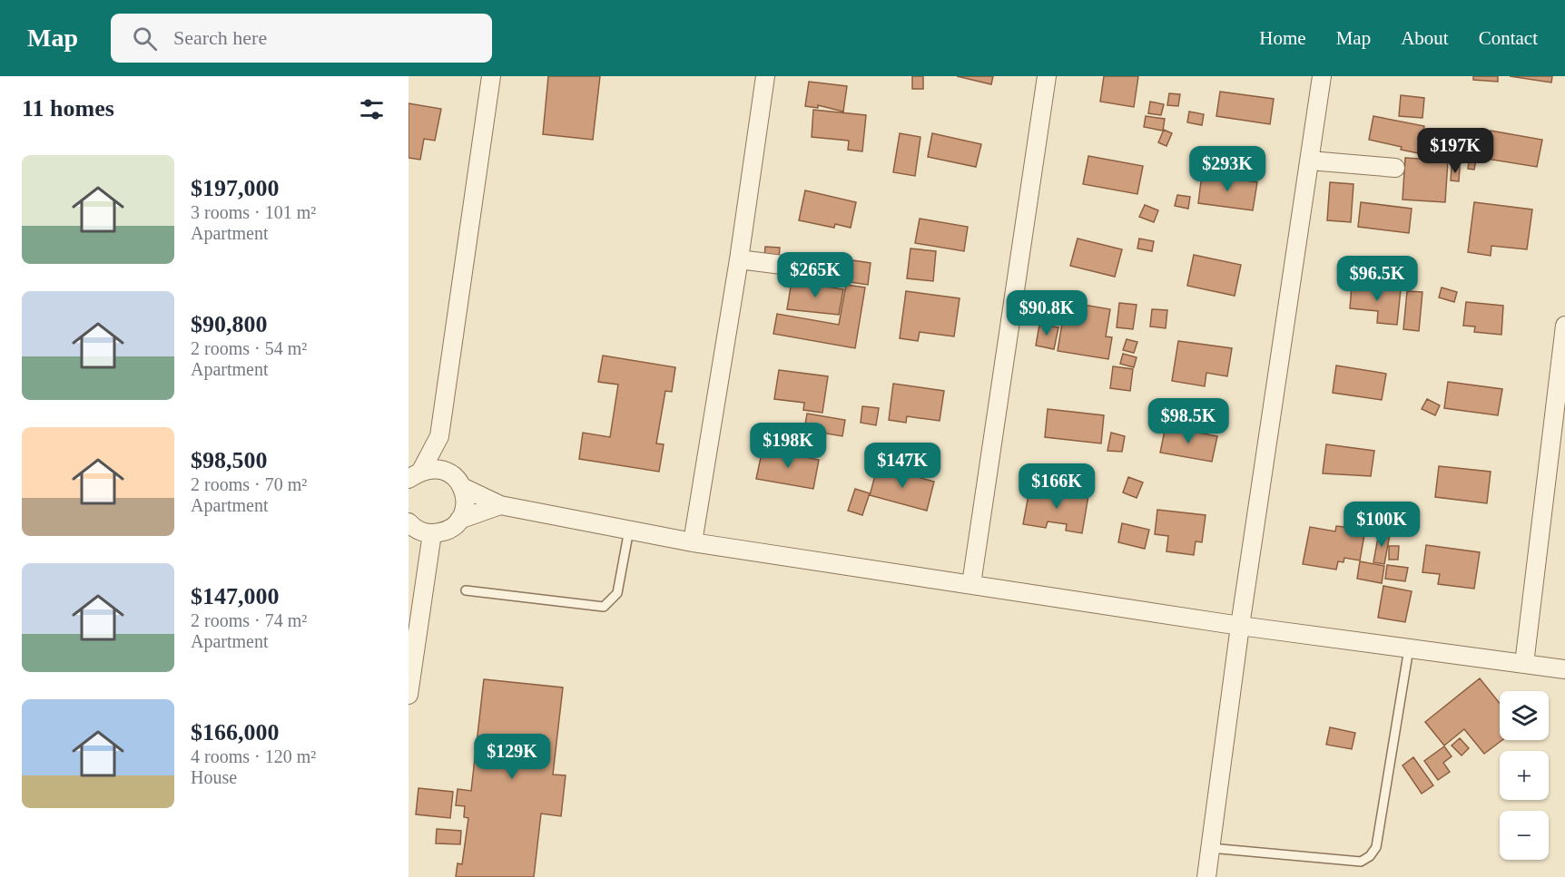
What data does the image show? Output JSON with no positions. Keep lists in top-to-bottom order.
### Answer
{
  "page": {
    "header": "Map",
    "search": "Search here",
    "nav": [
      "Home",
      "Map",
      "About",
      "Contact"
    ],
    "heading": "11 homes",
    "price": [
      "$197K",
      "$293K",
      "$265K",
      "$96.5K",
      "$90.8K",
      "$98.5K",
      "$198K",
      "$147K",
      "$166K",
      "$100K",
      "$129K"
    ],
    "list": [
      {
        "name": "$197,000",
        "note": "3 rooms · 101 m² · Apartment"
      },
      {
        "name": "$90,800",
        "note": "2 rooms · 54 m² · Apartment"
      },
      {
        "name": "$98,500",
        "note": "2 rooms · 70 m² · Apartment"
      },
      {
        "name": "$147,000",
        "note": "2 rooms · 74 m² · Apartment"
      },
      {
        "name": "$166,000",
        "note": "4 rooms · 120 m² · House"
      }
    ],
    "map_buttons": ["+", "−"]
  }
}
